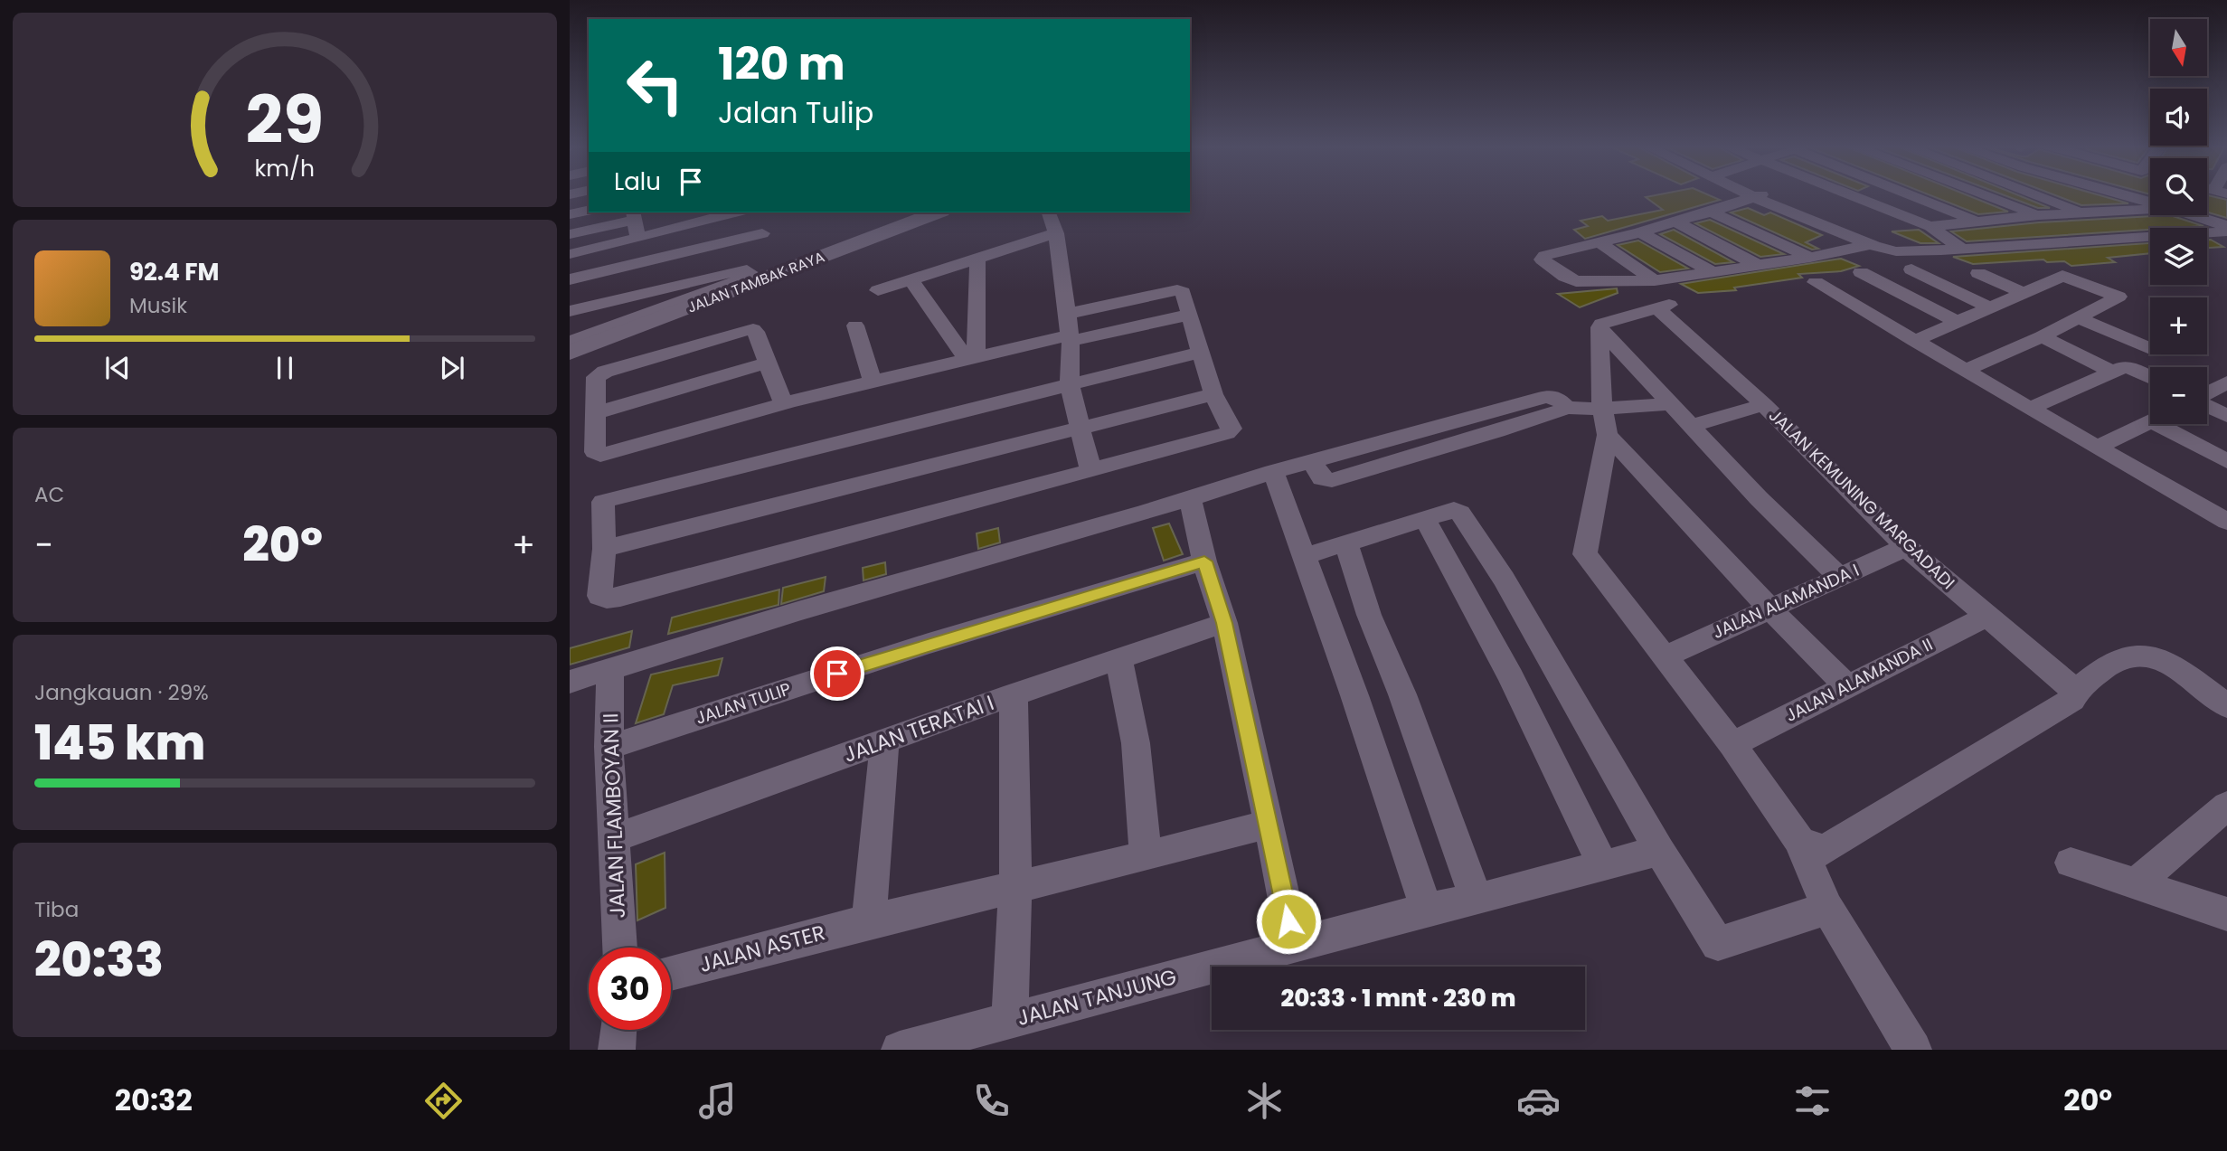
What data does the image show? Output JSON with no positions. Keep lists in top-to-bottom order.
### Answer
{
  "streets": {
    "street": [
      "JALAN TAMBAK RAYA",
      "JALAN KEMUNING MARGADADI",
      "JALAN ALAMANDA I",
      "JALAN ALAMANDA II",
      "JALAN TULIP",
      "JALAN TERATAI I",
      "JALAN FLAMBOYAN II",
      "JALAN ASTER",
      "JALAN TANJUNG"
    ]
  },
  "crossings": [
    ["JALAN KEMUNING MARGADADI", "JALAN ALAMANDA I"],
    ["JALAN KEMUNING MARGADADI", "JALAN ALAMANDA II"],
    ["JALAN TULIP", "JALAN FLAMBOYAN II"],
    ["JALAN TERATAI I", "JALAN FLAMBOYAN II"]
  ],
  "north": "bottom",
  "page": {
    "map_buttons": ["+", "−"],
    "turn": ["120 m", "Jalan Tulip"],
    "then": "Lalu",
    "song": ["92.4 FM", "Musik"],
    "tile": [
      "AC",
      ["Jangkauan · 29%", "145 km"],
      ["Tiba", "20:33"]
    ],
    "heat": ["−", "20°", "+"],
    "limit": "30",
    "trip": "20:33 · 1 mnt · 230 m",
    "tabs": ["20:32", "20°"],
    "gauge": ["29", "km/h"]
  }
}
